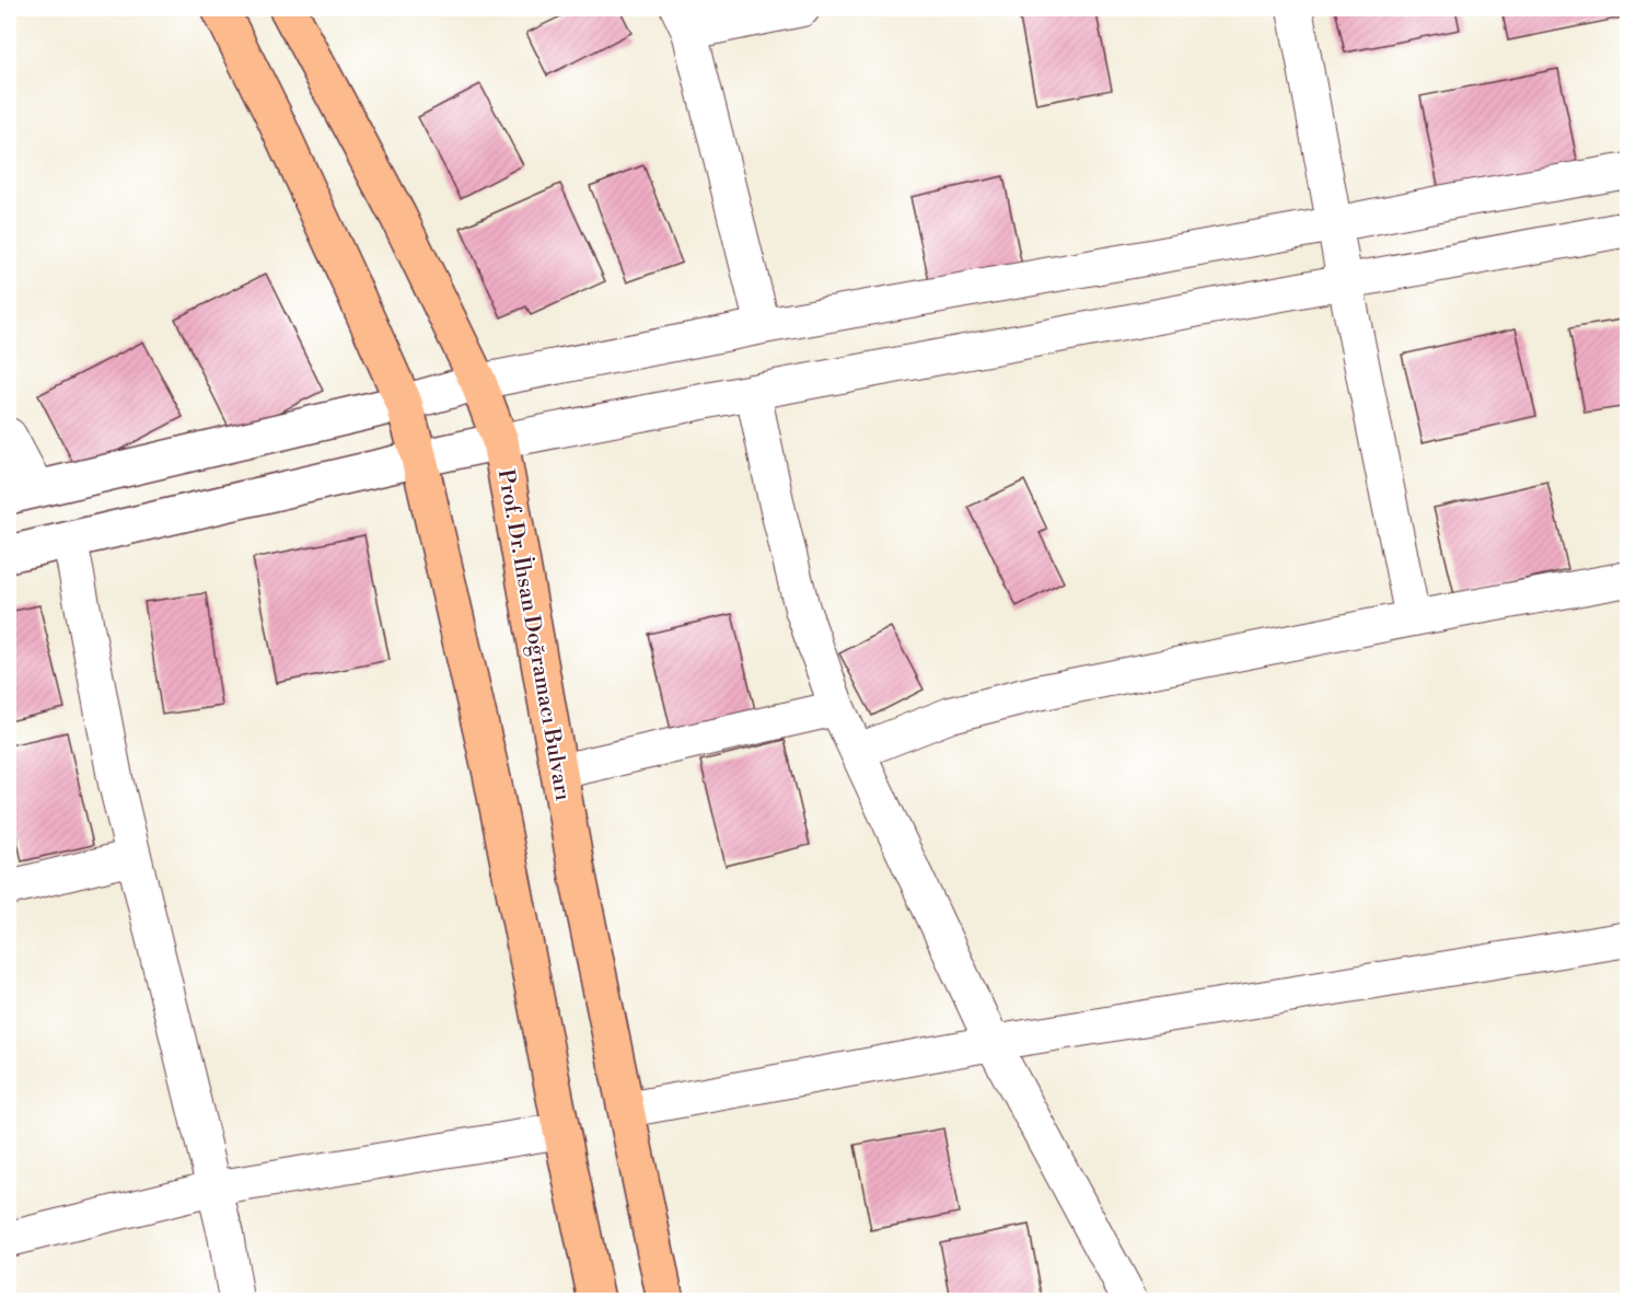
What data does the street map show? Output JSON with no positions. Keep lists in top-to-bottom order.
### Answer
{
  "streets": {
    "main road": ["Prof. Dr. İhsan Doğramacı Bulvarı"]
  }
}
